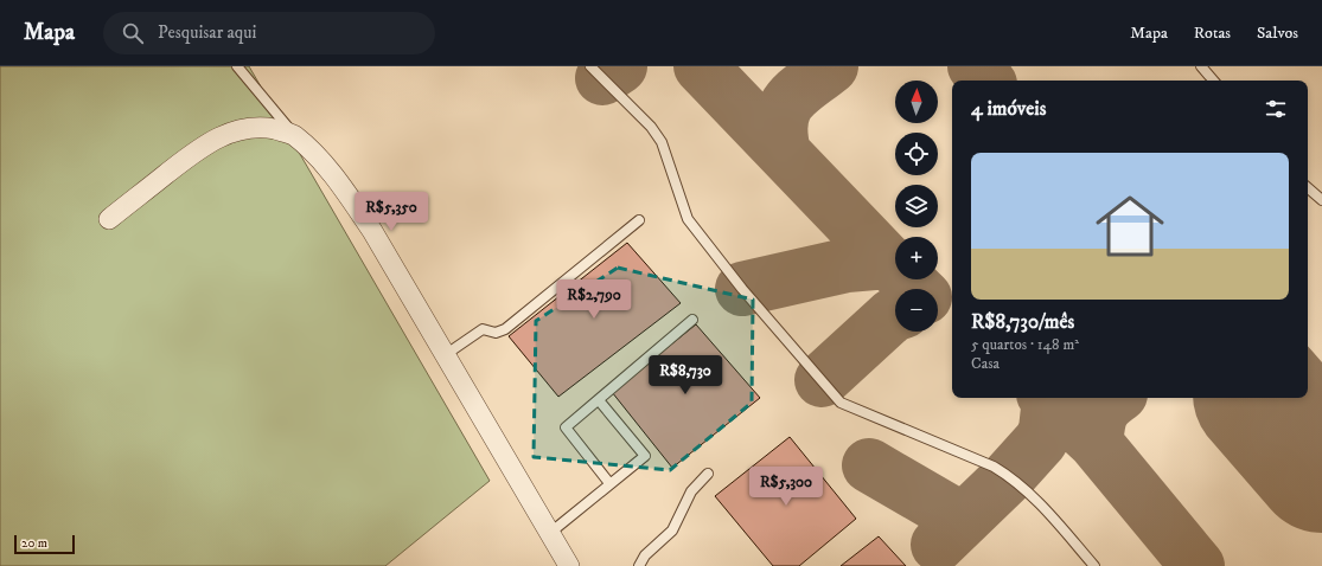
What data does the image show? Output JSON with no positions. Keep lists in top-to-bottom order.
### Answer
{
  "scale_bar": "20 m",
  "north": "top",
  "page": {
    "header": "Mapa",
    "search": "Pesquisar aqui",
    "nav": ["Mapa", "Rotas", "Salvos"],
    "map_buttons": ["+", "−"],
    "heading": "4 imóveis",
    "list": [
      {
        "name": "R$8,730/mês",
        "note": "5 quartos · 148 m² · Casa"
      }
    ],
    "price": [
      "R$5,350",
      "R$2,790",
      "R$8,730",
      "R$5,300"
    ],
    "scale": "20 m"
  }
}
